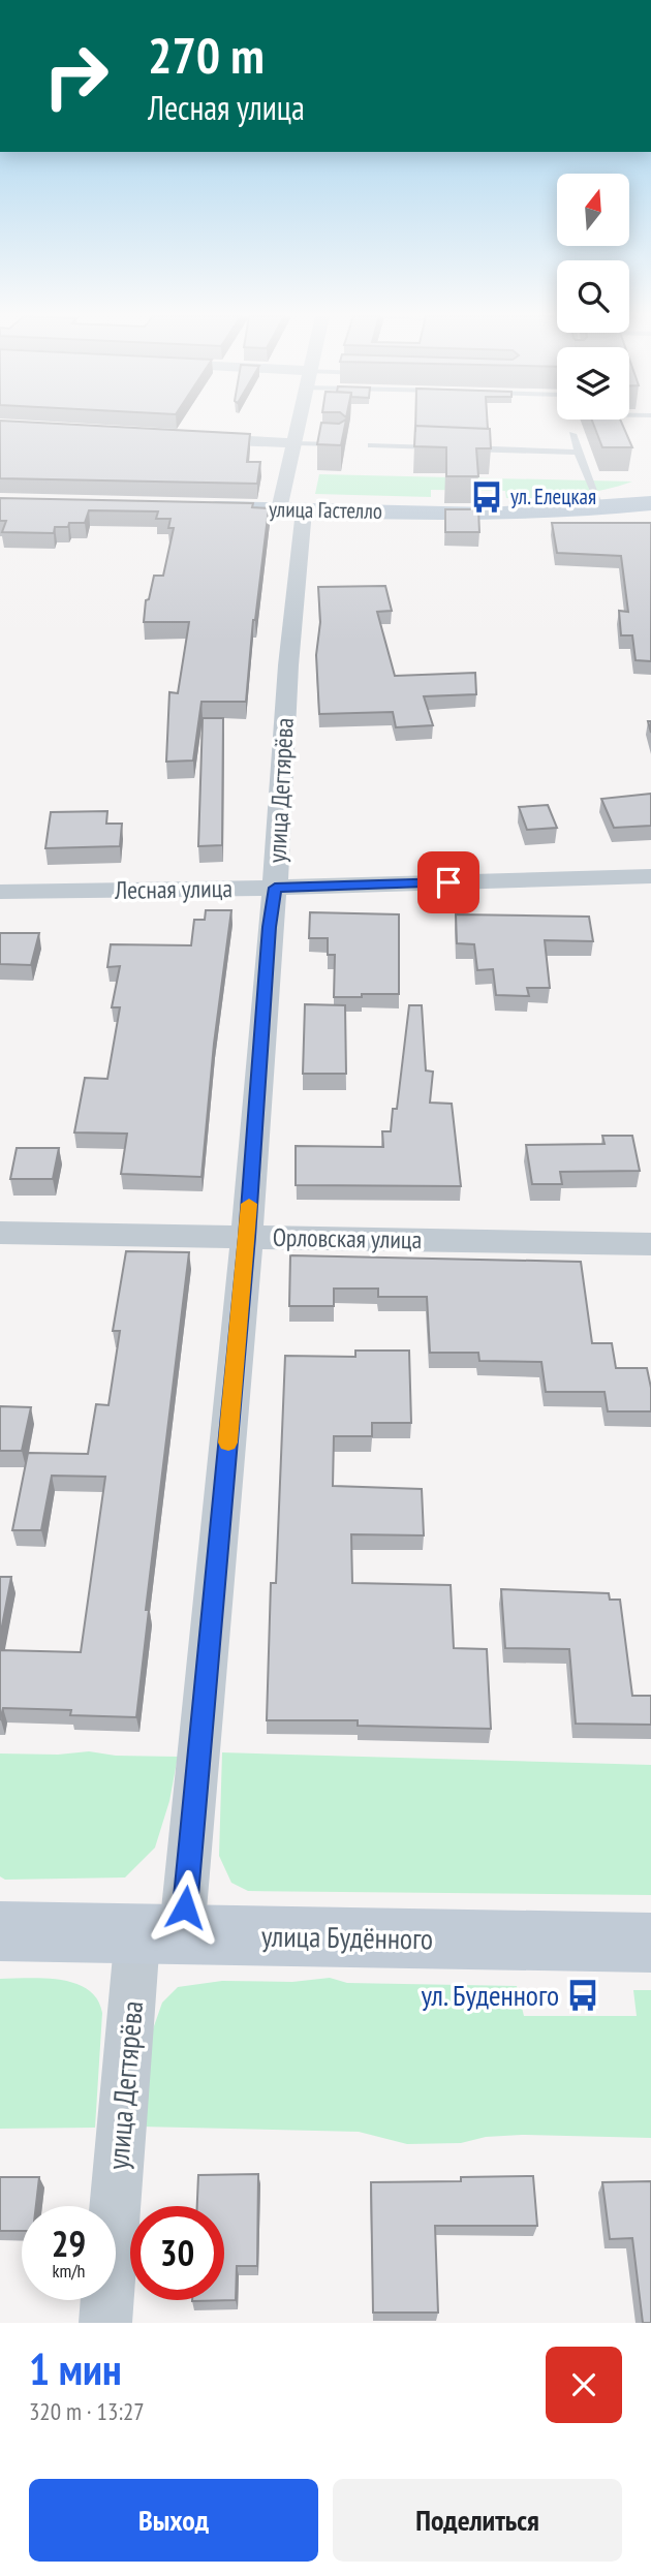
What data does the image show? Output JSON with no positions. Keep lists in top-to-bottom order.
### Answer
{
  "streets": {
    "main road": ["улица Гастелло", "улица Будённого"],
    "street": ["улица Дегтярёва", "Лесная улица", "Орловская улица"]
  },
  "crossings": [
    ["улица Гастелло", "улица Дегтярёва"],
    ["улица Дегтярёва", "Лесная улица"],
    ["улица Дегтярёва", "Орловская улица"],
    ["улица Дегтярёва", "улица Будённого"]
  ],
  "places": {
    "bus stop": ["ул. Елецкая", "ул. Буденного"]
  },
  "north": "top",
  "page": {
    "turn": ["270 m", "Лесная улица"],
    "speed": "29 km/h",
    "limit": "30",
    "heading": ["1 мин", "320 m · 13:27"],
    "buttons": ["Выход", "Поделиться"]
  }
}
